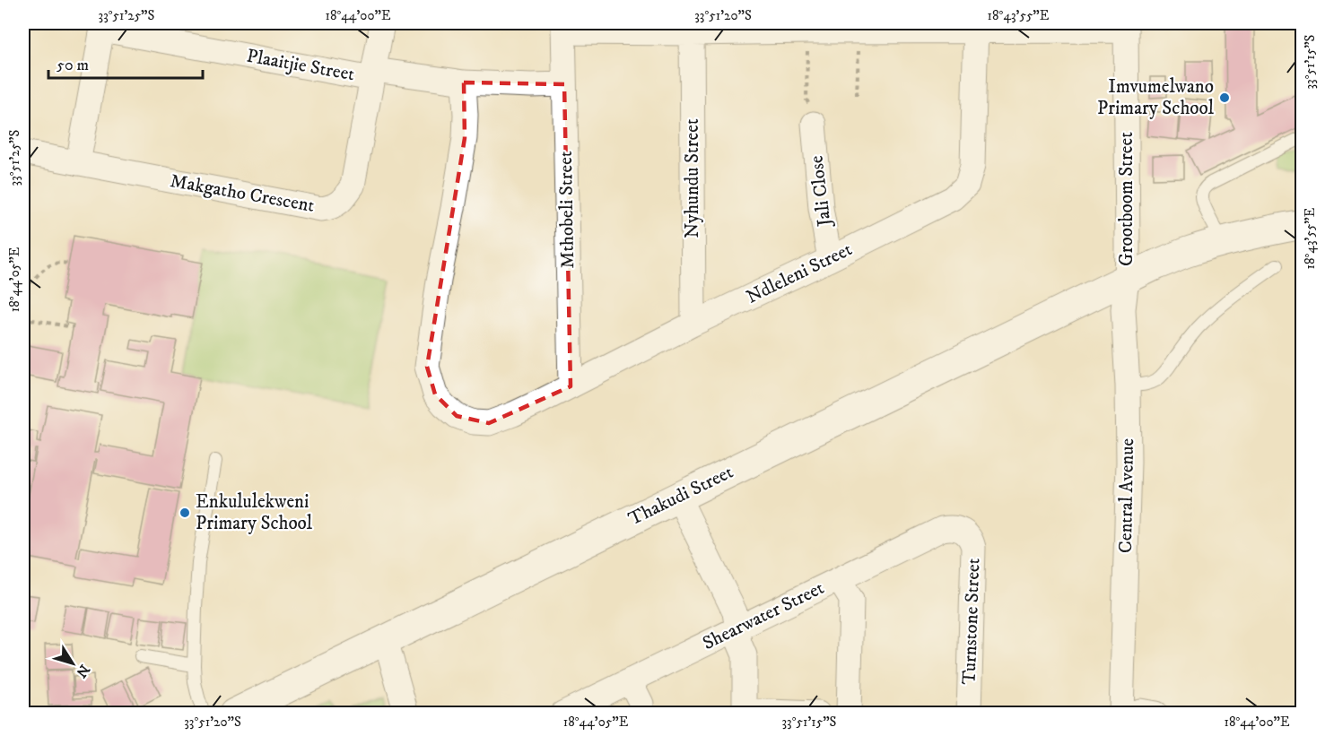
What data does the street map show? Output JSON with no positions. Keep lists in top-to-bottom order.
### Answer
{
  "streets": {
    "street": [
      "Plaaitjie Street",
      "Nyhundu Street",
      "Jali Close",
      "Makgatho Crescent",
      "Grootboom Street",
      "Mthobeli Street",
      "Ndleleni Street",
      "Thakudi Street",
      "Central Avenue",
      "Shearwater Street",
      "Turnstone Street"
    ]
  },
  "crossings": [
    ["Plaaitjie Street", "Makgatho Crescent"],
    ["Plaaitjie Street", "Mthobeli Street"],
    ["Plaaitjie Street", "Ndleleni Street"],
    ["Nyhundu Street", "Ndleleni Street"],
    ["Jali Close", "Ndleleni Street"],
    ["Grootboom Street", "Thakudi Street"],
    ["Grootboom Street", "Central Avenue"],
    ["Mthobeli Street", "Ndleleni Street"],
    ["Thakudi Street", "Central Avenue"],
    ["Shearwater Street", "Turnstone Street"]
  ],
  "places": ["Imvumelwano Primary School", "Enkululekweni Primary School"],
  "scale_bar": "50 m",
  "north": "bottom right",
  "coordinates": [
    "33°51'25\"S",
    "18°44'00\"E",
    "33°51'20\"S",
    "18°43'55\"E",
    "33°51'15\"S",
    "18°44'05\"E"
  ]
}
